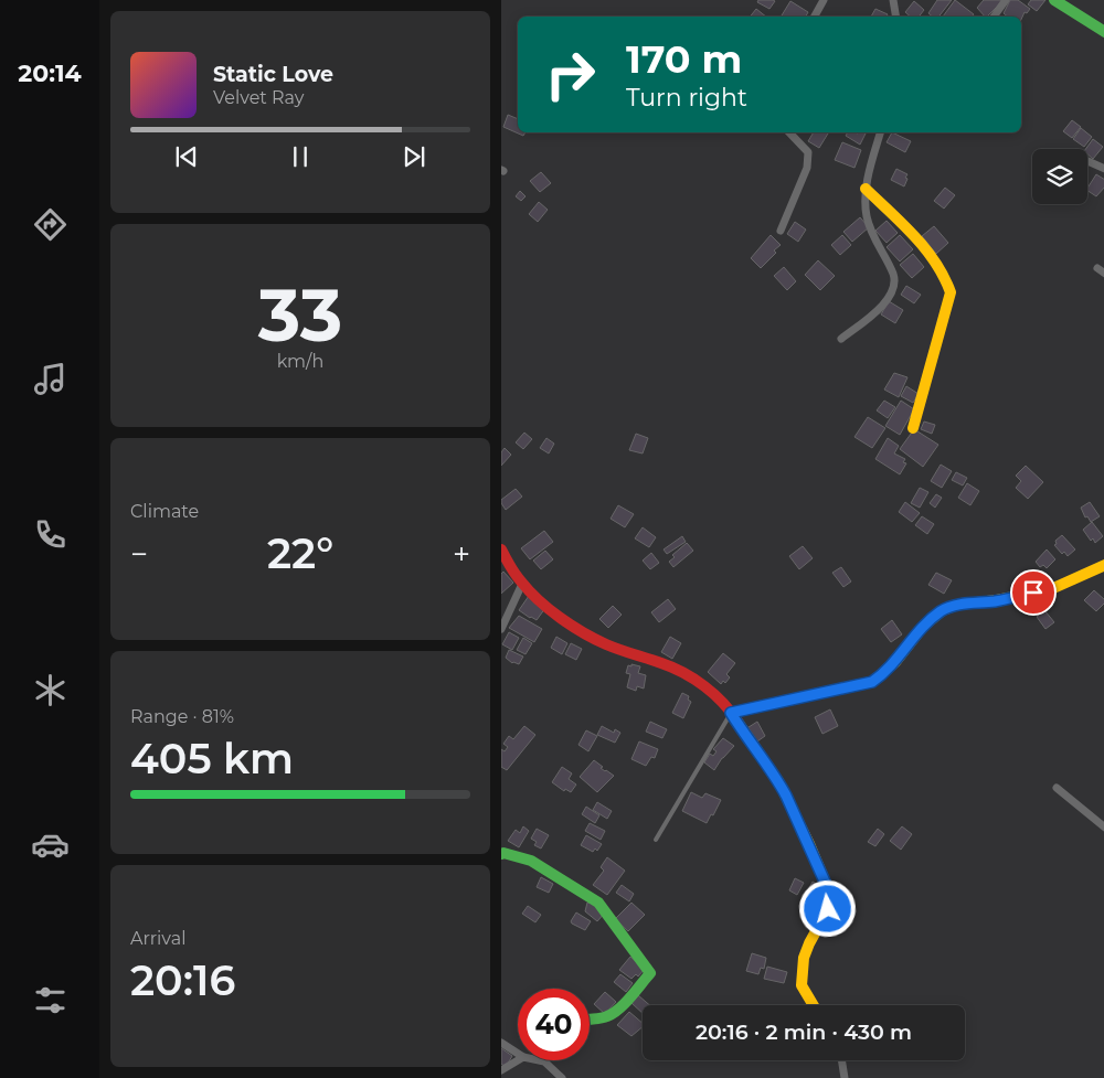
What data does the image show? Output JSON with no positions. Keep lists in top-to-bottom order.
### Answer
{
  "page": {
    "tabs": "20:14",
    "turn": ["170 m", "Turn right"],
    "song": ["Static Love", "Velvet Ray"],
    "tile": [
      ["33", "km/h"],
      "Climate",
      ["Range · 81%", "405 km"],
      ["Arrival", "20:16"]
    ],
    "heat": ["−", "22°", "+"],
    "limit": "40",
    "trip": "20:16 · 2 min · 430 m"
  }
}
